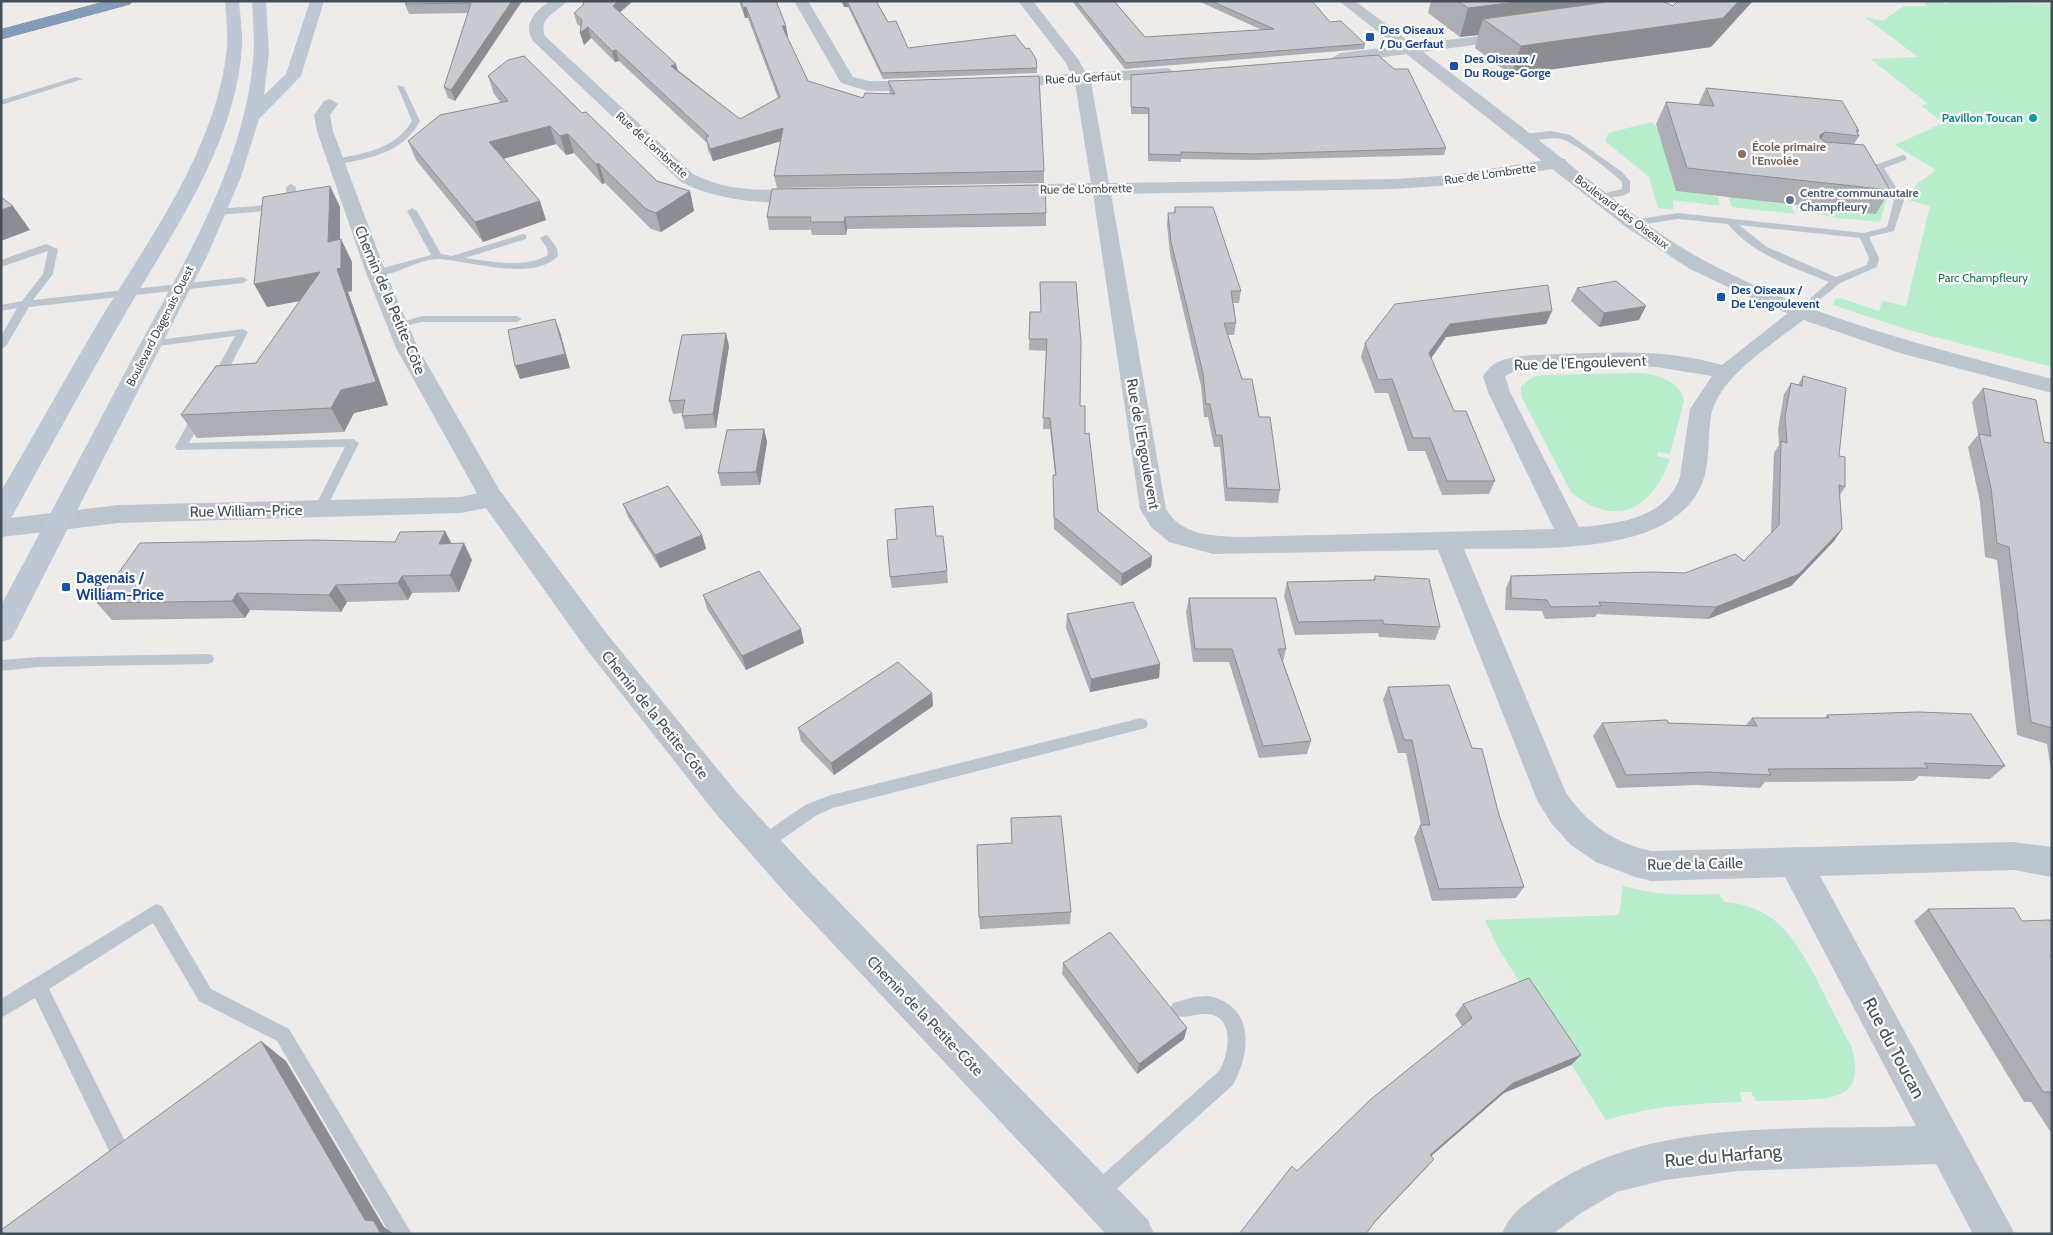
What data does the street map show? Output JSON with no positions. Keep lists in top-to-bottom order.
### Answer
{
  "streets": {
    "main road": ["Boulevard Dagenais Ouest"],
    "street": [
      "Rue du Gerfaut",
      "Rue de L'ombrette",
      "Boulevard des Oiseaux",
      "Chemin de la Petite-Côte",
      "Rue de l'Engoulevent",
      "Rue William-Price",
      "Rue de la Caille",
      "Rue du Toucan",
      "Rue du Harfang"
    ]
  },
  "crossings": [
    ["Rue du Gerfaut", "Rue de l'Engoulevent"],
    ["Rue de L'ombrette", "Boulevard des Oiseaux"],
    ["Rue de L'ombrette", "Rue de l'Engoulevent"],
    ["Boulevard des Oiseaux", "Rue de l'Engoulevent"],
    ["Chemin de la Petite-Côte", "Rue William-Price"],
    ["Boulevard Dagenais Ouest", "Rue William-Price"],
    ["Rue de l'Engoulevent", "Rue de la Caille"],
    ["Rue de la Caille", "Rue du Toucan"],
    ["Rue du Toucan", "Rue du Harfang"]
  ],
  "parks": ["Parc Champfleury"],
  "places": {
    "transit": [
      "Des Oiseaux / Du Gerfaut",
      "Des Oiseaux / Du Rouge-Gorge",
      "Des Oiseaux / De L'engoulevent",
      "Dagenais / William-Price"
    ],
    "other": ["Pavillon Toucan", "École primaire l'Envolée", "Centre communautaire Champfleury"]
  }
}
